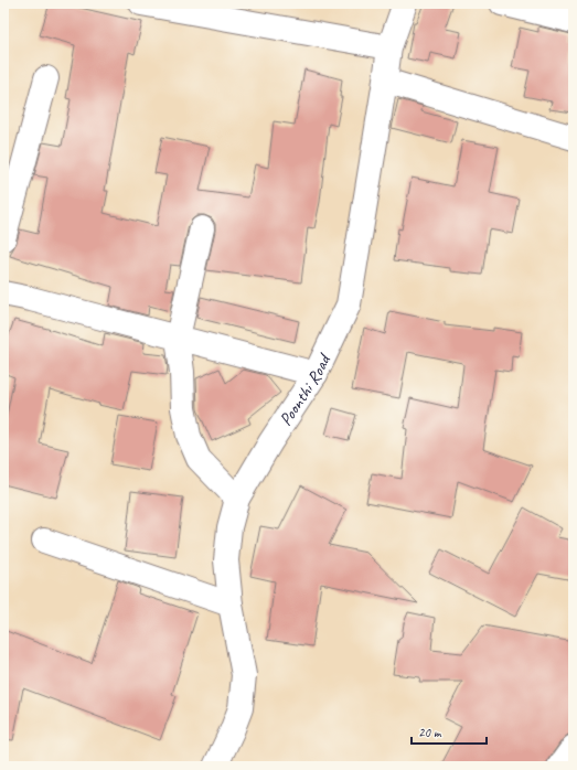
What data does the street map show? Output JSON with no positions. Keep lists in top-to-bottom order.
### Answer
{
  "streets": {
    "street": ["Poonthi Road"]
  },
  "scale_bar": "20 m"
}
